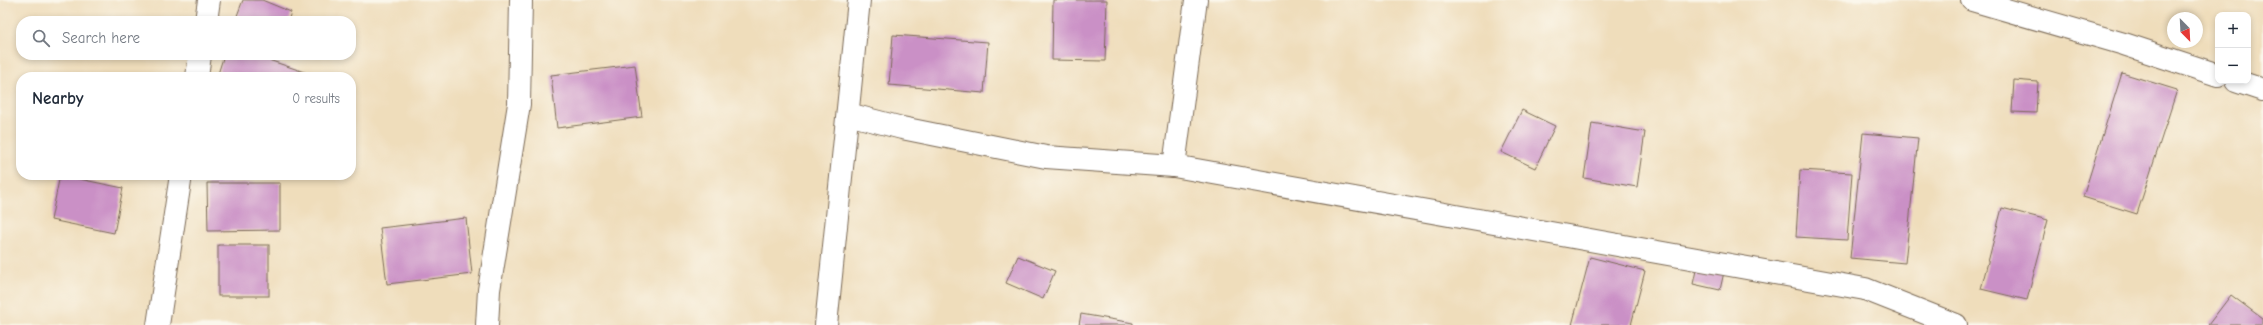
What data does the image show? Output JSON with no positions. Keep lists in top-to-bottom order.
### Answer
{
  "north": "bottom right",
  "page": {
    "map_buttons": ["+", "−"],
    "search": "Search here",
    "heading": ["Nearby", "0 results"]
  }
}
